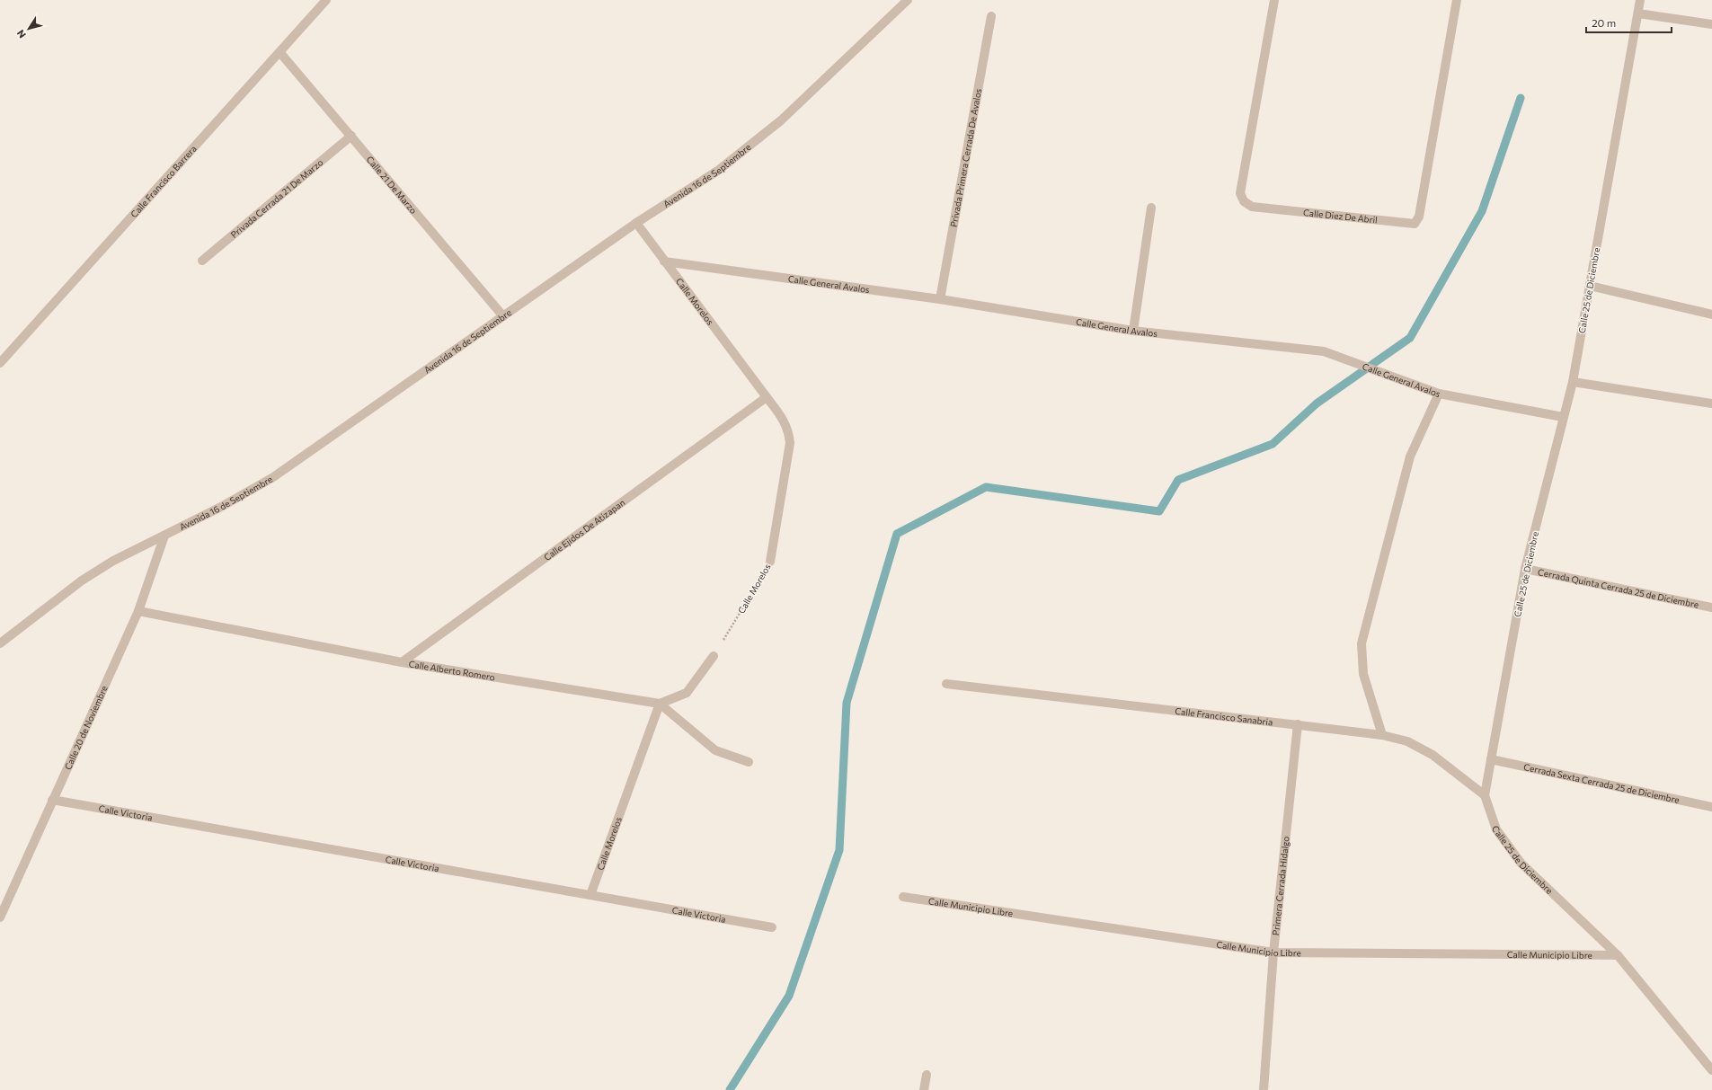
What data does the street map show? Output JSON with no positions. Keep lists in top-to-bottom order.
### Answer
{
  "streets": {
    "street": [
      "Privada Primera Cerrada De Avalos",
      "Avenida 16 de Septiembre",
      "Calle Francisco Barrera",
      "Calle 21 De Marzo",
      "Privada Cerrada 21 De Marzo",
      "Calle Diez De Abril",
      "Calle General Avalos",
      "Calle 25 de Diciembre",
      "Calle Morelos",
      "Calle Ejidos De Atizapan",
      "Cerrada Quinta Cerrada 25 de Diciembre",
      "Calle Alberto Romero",
      "Calle Francisco Sanabria",
      "Calle 20 de Noviembre",
      "Cerrada Sexta Cerrada 25 de Diciembre",
      "Calle Victoria",
      "Primera Cerrada Hidalgo",
      "Calle Municipio Libre"
    ]
  },
  "crossings": [
    ["Privada Primera Cerrada De Avalos", "Calle General Avalos"],
    ["Avenida 16 de Septiembre", "Calle 21 De Marzo"],
    ["Avenida 16 de Septiembre", "Calle Morelos"],
    ["Avenida 16 de Septiembre", "Calle 20 de Noviembre"],
    ["Calle Francisco Barrera", "Calle 21 De Marzo"],
    ["Calle 21 De Marzo", "Privada Cerrada 21 De Marzo"],
    ["Calle General Avalos", "Calle 25 de Diciembre"],
    ["Calle General Avalos", "Calle Morelos"],
    ["Calle 25 de Diciembre", "Cerrada Quinta Cerrada 25 de Diciembre"],
    ["Calle 25 de Diciembre", "Calle Francisco Sanabria"],
    ["Calle 25 de Diciembre", "Cerrada Sexta Cerrada 25 de Diciembre"],
    ["Calle 25 de Diciembre", "Calle Municipio Libre"],
    ["Calle Morelos", "Calle Ejidos De Atizapan"],
    ["Calle Morelos", "Calle Alberto Romero"],
    ["Calle Morelos", "Calle Victoria"],
    ["Calle Ejidos De Atizapan", "Calle Alberto Romero"],
    ["Calle Alberto Romero", "Calle 20 de Noviembre"],
    ["Calle Francisco Sanabria", "Primera Cerrada Hidalgo"],
    ["Calle 20 de Noviembre", "Calle Victoria"],
    ["Primera Cerrada Hidalgo", "Calle Municipio Libre"]
  ],
  "scale_bar": "20 m",
  "north": "bottom left"
}
